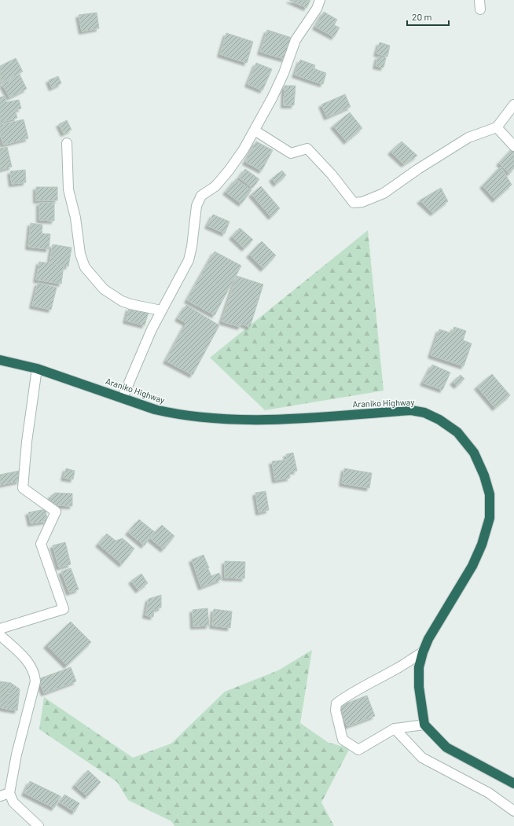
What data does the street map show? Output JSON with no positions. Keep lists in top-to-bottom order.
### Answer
{
  "streets": {
    "highway": ["Araniko Highway"]
  },
  "scale_bar": "20 m"
}
